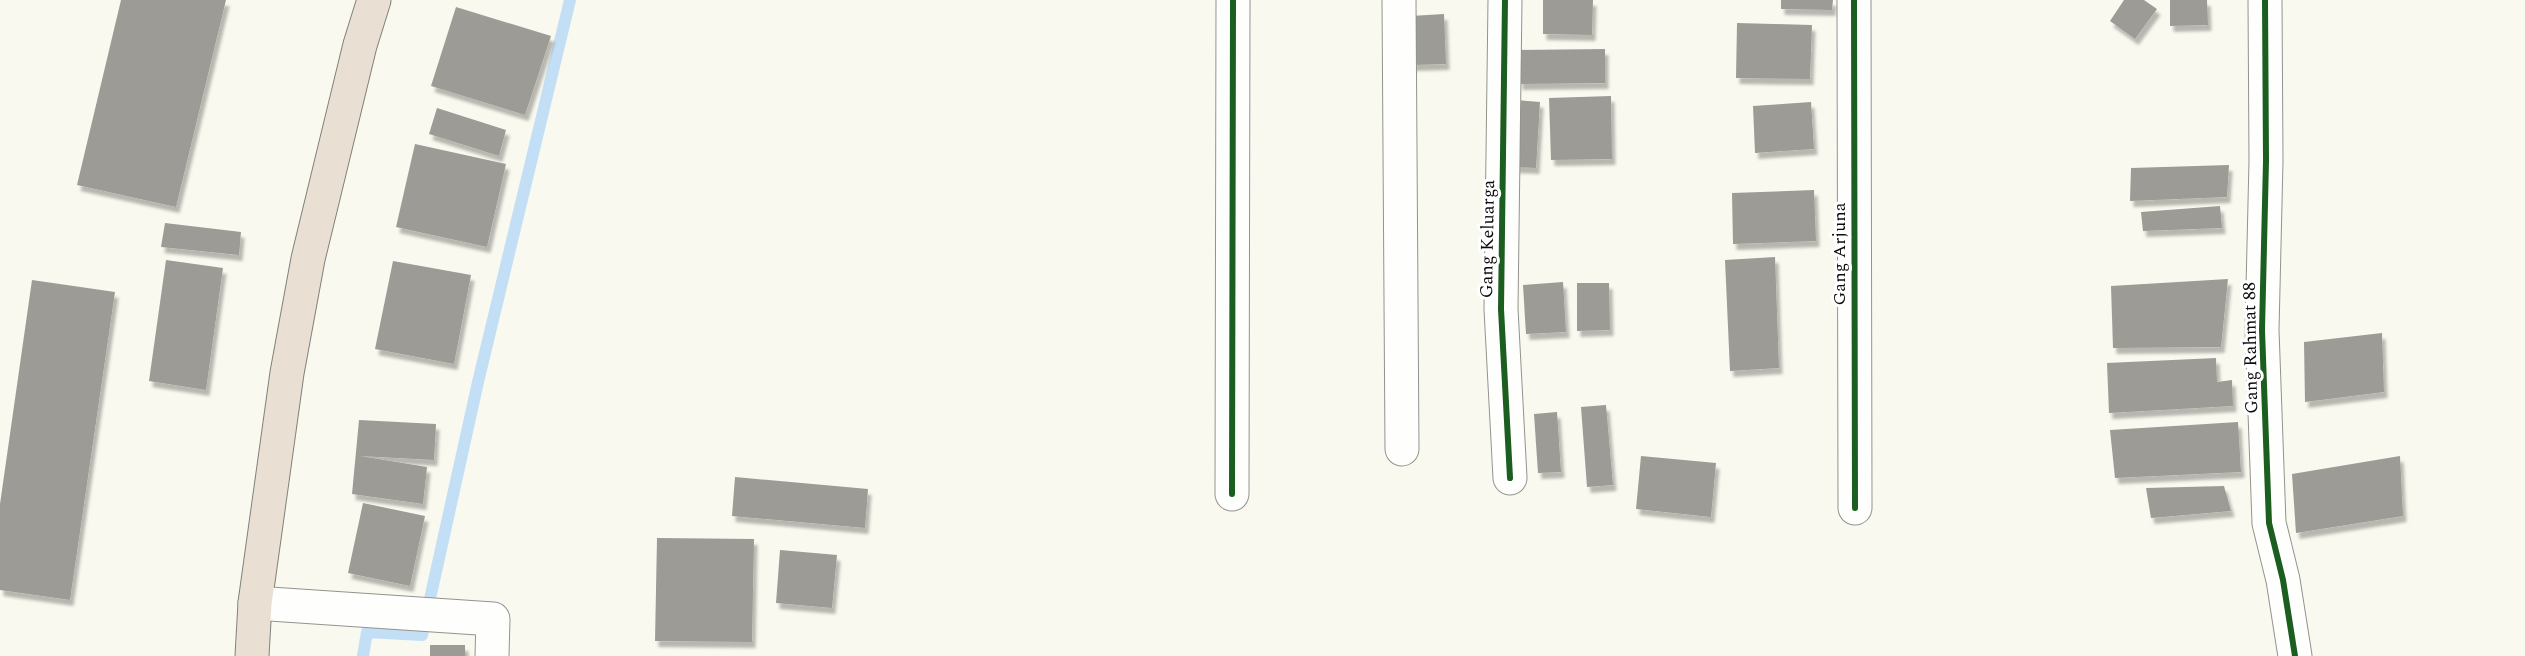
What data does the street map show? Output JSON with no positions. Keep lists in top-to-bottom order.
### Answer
{
  "streets": {
    "street": ["Gang Keluarga", "Gang Arjuna", "Gang Rahmat 88"]
  }
}
